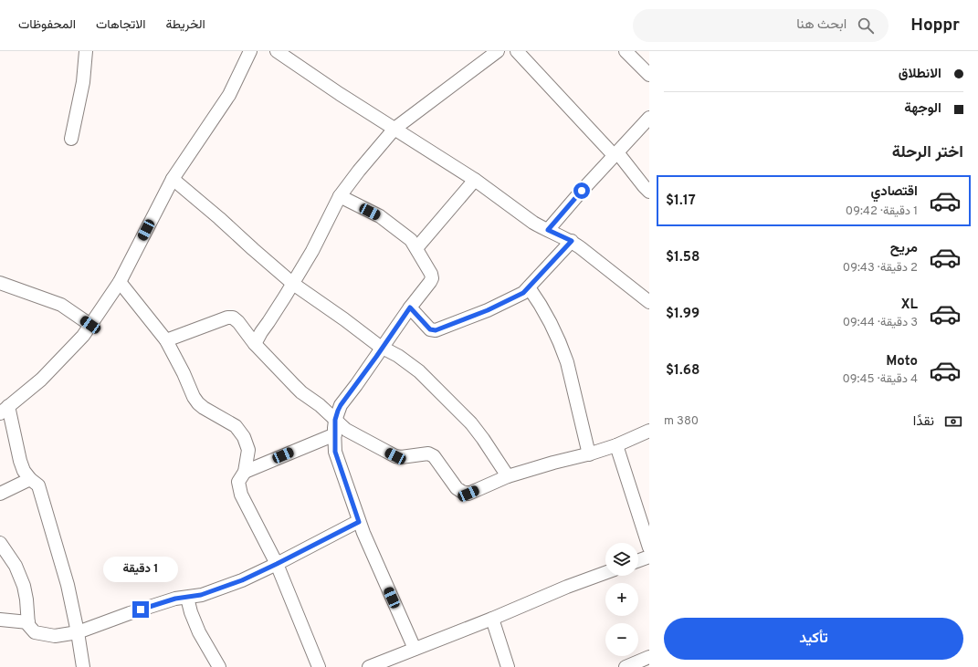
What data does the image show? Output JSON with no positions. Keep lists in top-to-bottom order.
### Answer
{
  "page": {
    "header": "Hoppr",
    "search": "ابحث هنا",
    "nav": ["الخريطة", "الاتجاهات", "المحفوظات"],
    "banner": ["الانطلاق", "الوجهة"],
    "heading": "اختر الرحلة",
    "list": [
      {
        "name": "اقتصادي",
        "note": "1 دقيقة · 09:42",
        "value": "$1.17"
      },
      {
        "name": "مريح",
        "note": "2 دقيقة · 09:43",
        "value": "$1.58"
      },
      {
        "name": "XL",
        "note": "3 دقيقة · 09:44",
        "value": "$1.99"
      },
      {
        "name": "Moto",
        "note": "4 دقيقة · 09:45",
        "value": "$1.68"
      }
    ],
    "pay": ["نقدًا", "380 m"],
    "map_buttons": ["+", "−"],
    "bubble": "1 دقيقة",
    "buttons": "تأكيد"
  }
}
